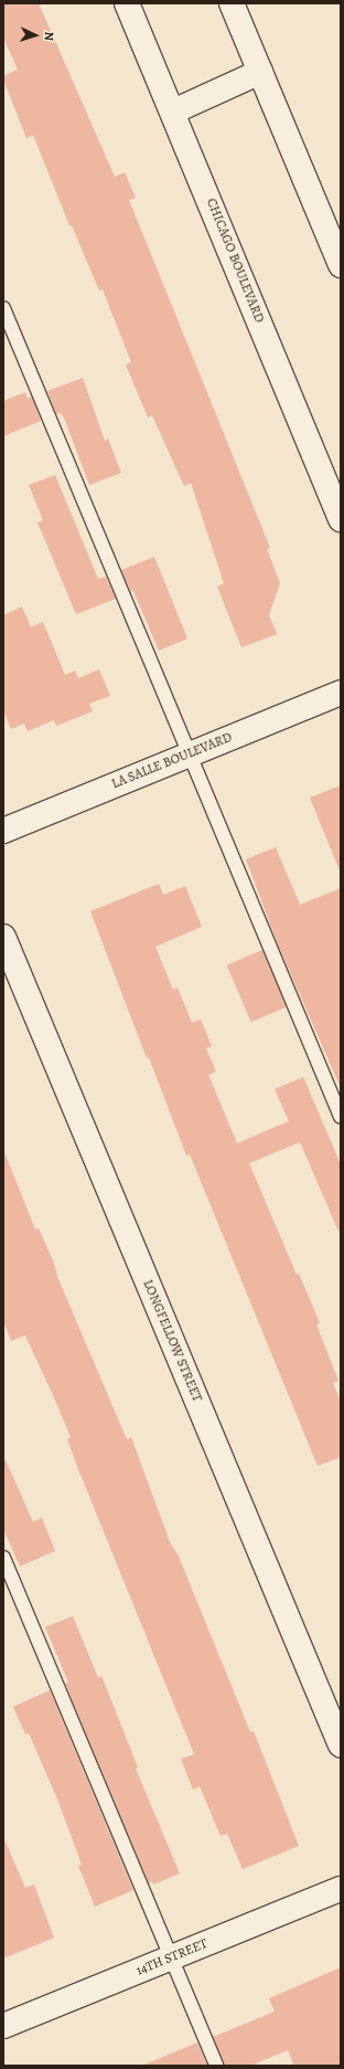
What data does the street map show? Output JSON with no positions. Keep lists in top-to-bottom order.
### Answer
{
  "streets": {
    "street": [
      "CHICAGO BOULEVARD",
      "LA SALLE BOULEVARD",
      "LONGFELLOW STREET",
      "14TH STREET"
    ]
  },
  "north": "right"
}
